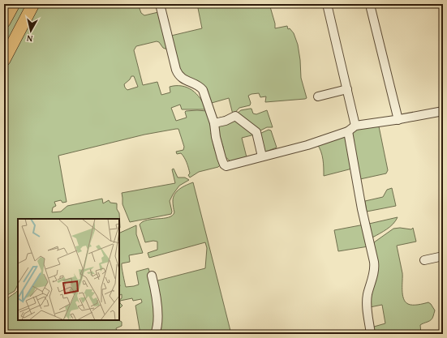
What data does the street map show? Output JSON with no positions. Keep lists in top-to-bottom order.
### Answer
{
  "north": "bottom"
}
